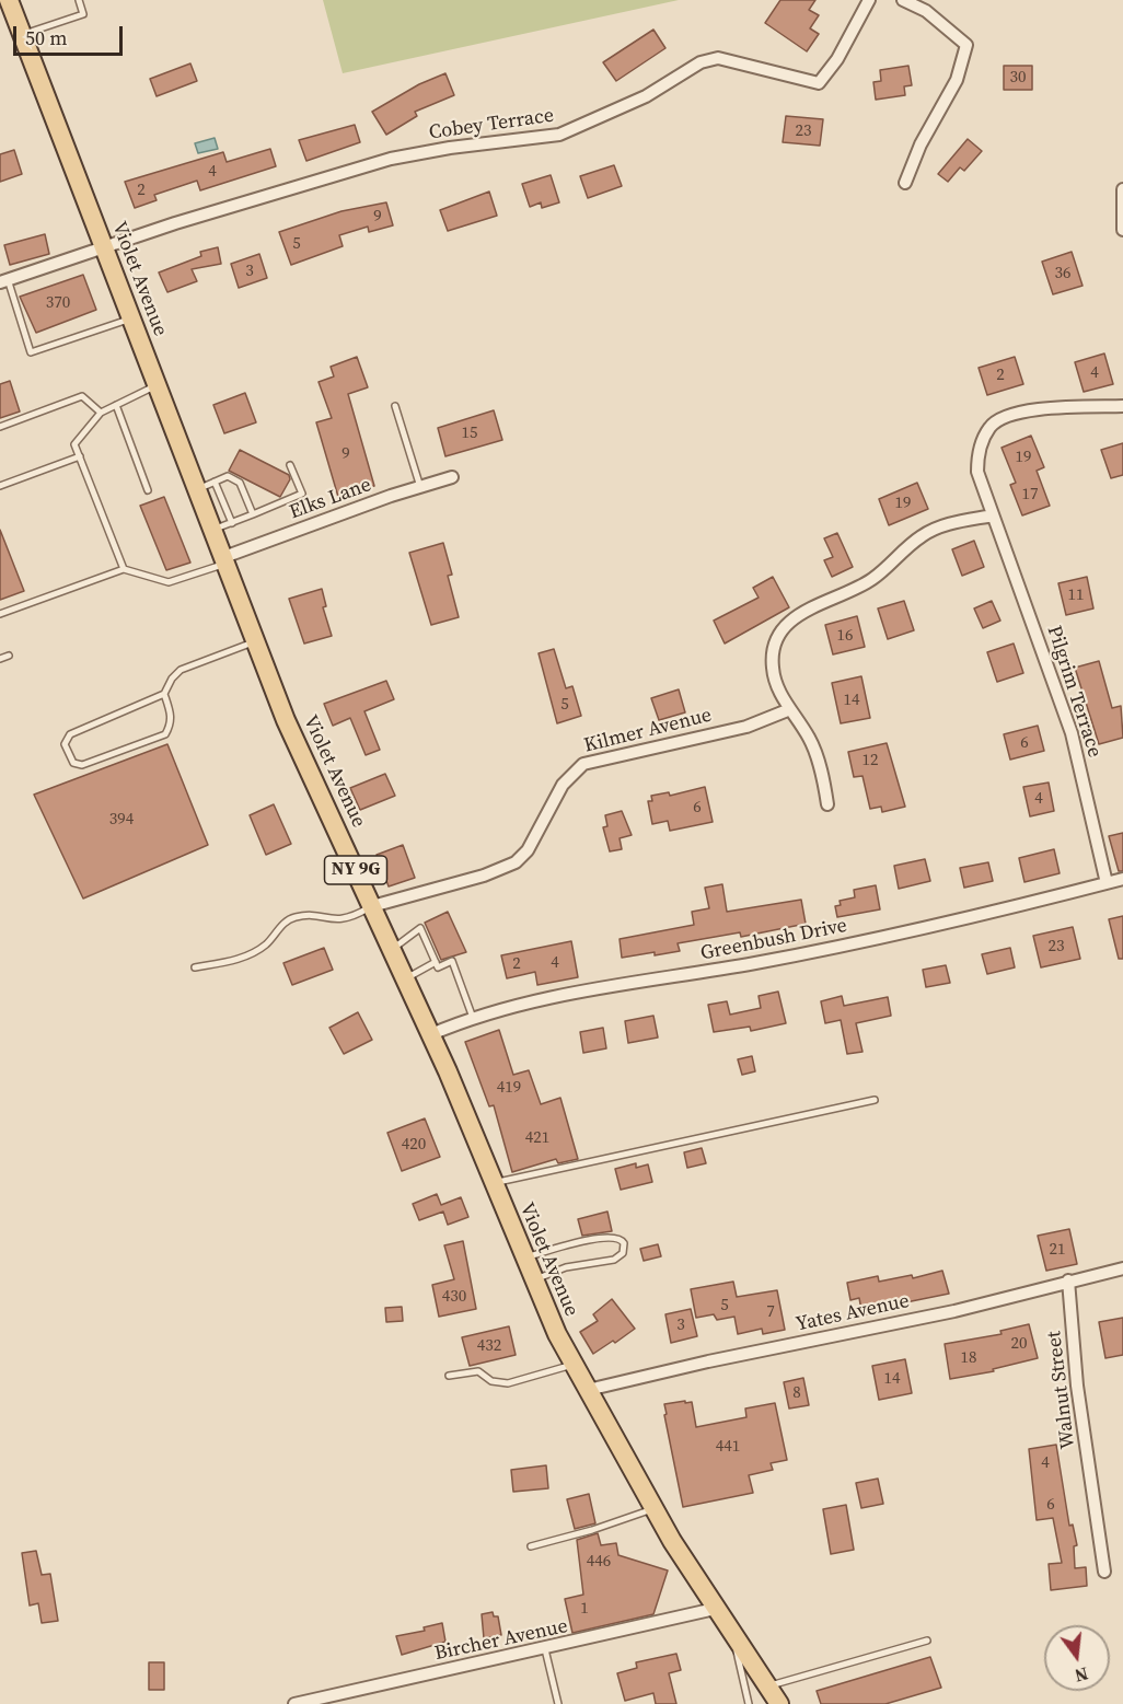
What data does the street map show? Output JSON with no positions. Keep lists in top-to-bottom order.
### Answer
{
  "streets": {
    "main road": ["Violet Avenue", "NY 9G"],
    "street": [
      "Cobey Terrace",
      "Elks Lane",
      "Pilgrim Terrace",
      "Kilmer Avenue",
      "Greenbush Drive",
      "Yates Avenue",
      "Walnut Street",
      "Bircher Avenue"
    ]
  },
  "crossings": [
    ["Cobey Terrace", "Violet Avenue"],
    ["Violet Avenue", "Elks Lane"],
    ["Violet Avenue", "Kilmer Avenue"],
    ["Violet Avenue", "Greenbush Drive"],
    ["Violet Avenue", "Yates Avenue"],
    ["Violet Avenue", "Bircher Avenue"],
    ["Pilgrim Terrace", "Greenbush Drive"],
    ["Yates Avenue", "Walnut Street"]
  ],
  "house_numbers": [
    "30",
    "23",
    "4",
    "2",
    "9",
    "5",
    "3",
    "36",
    "370",
    "4",
    "2",
    "15",
    "9",
    "19",
    "17",
    "19",
    "11",
    "16",
    "14",
    "5",
    "6",
    "12",
    "4",
    "6",
    "394",
    "23",
    "4",
    "2",
    "419",
    "421",
    "420",
    "21",
    "430",
    "5",
    "7",
    "3",
    "20",
    "432",
    "18",
    "14",
    "8",
    "441",
    "4",
    "6",
    "446",
    "1"
  ],
  "scale_bar": "50 m",
  "north": "bottom"
}
